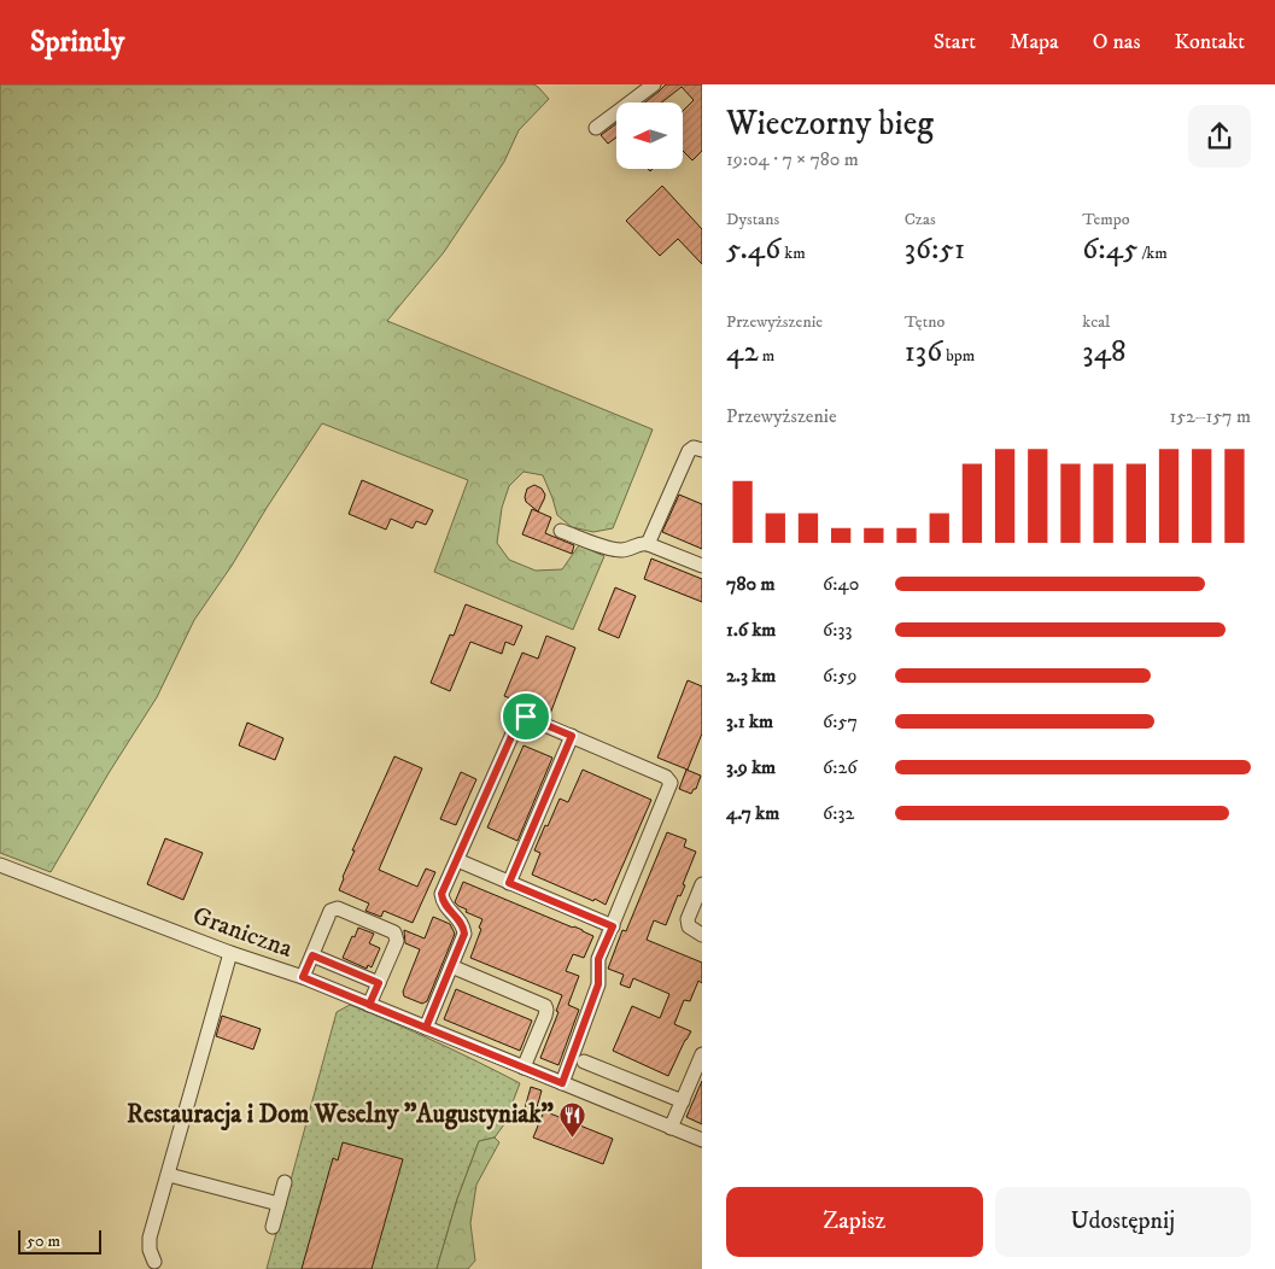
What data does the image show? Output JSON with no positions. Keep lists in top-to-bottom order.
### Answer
{
  "streets": {
    "street": ["Graniczna"]
  },
  "places": {
    "restaurant": ["Restauracja i Dom Weselny \"Augustyniak\""]
  },
  "scale_bar": "50 m",
  "north": "left",
  "page": {
    "header": "Sprintly",
    "nav": [
      "Start",
      "Mapa",
      "O nas",
      "Kontakt"
    ],
    "heading": ["Wieczorny bieg", "19:04 · 7 × 780 m"],
    "stats": [
      ["Dystans", "5.46 km"],
      ["Czas", "36:51"],
      ["Tempo", "6:45 /km"],
      ["Przewyższenie", "42 m"],
      ["Tętno", "136 bpm"],
      ["kcal", "348"]
    ],
    "chart": ["Przewyższenie", "152–157 m"],
    "list": [
      {
        "name": "780 m",
        "note": "6:40"
      },
      {
        "name": "1.6 km",
        "note": "6:33"
      },
      {
        "name": "2.3 km",
        "note": "6:59"
      },
      {
        "name": "3.1 km",
        "note": "6:57"
      },
      {
        "name": "3.9 km",
        "note": "6:26"
      },
      {
        "name": "4.7 km",
        "note": "6:32"
      }
    ],
    "buttons": ["Zapisz", "Udostępnij"],
    "scale": "50 m"
  }
}
